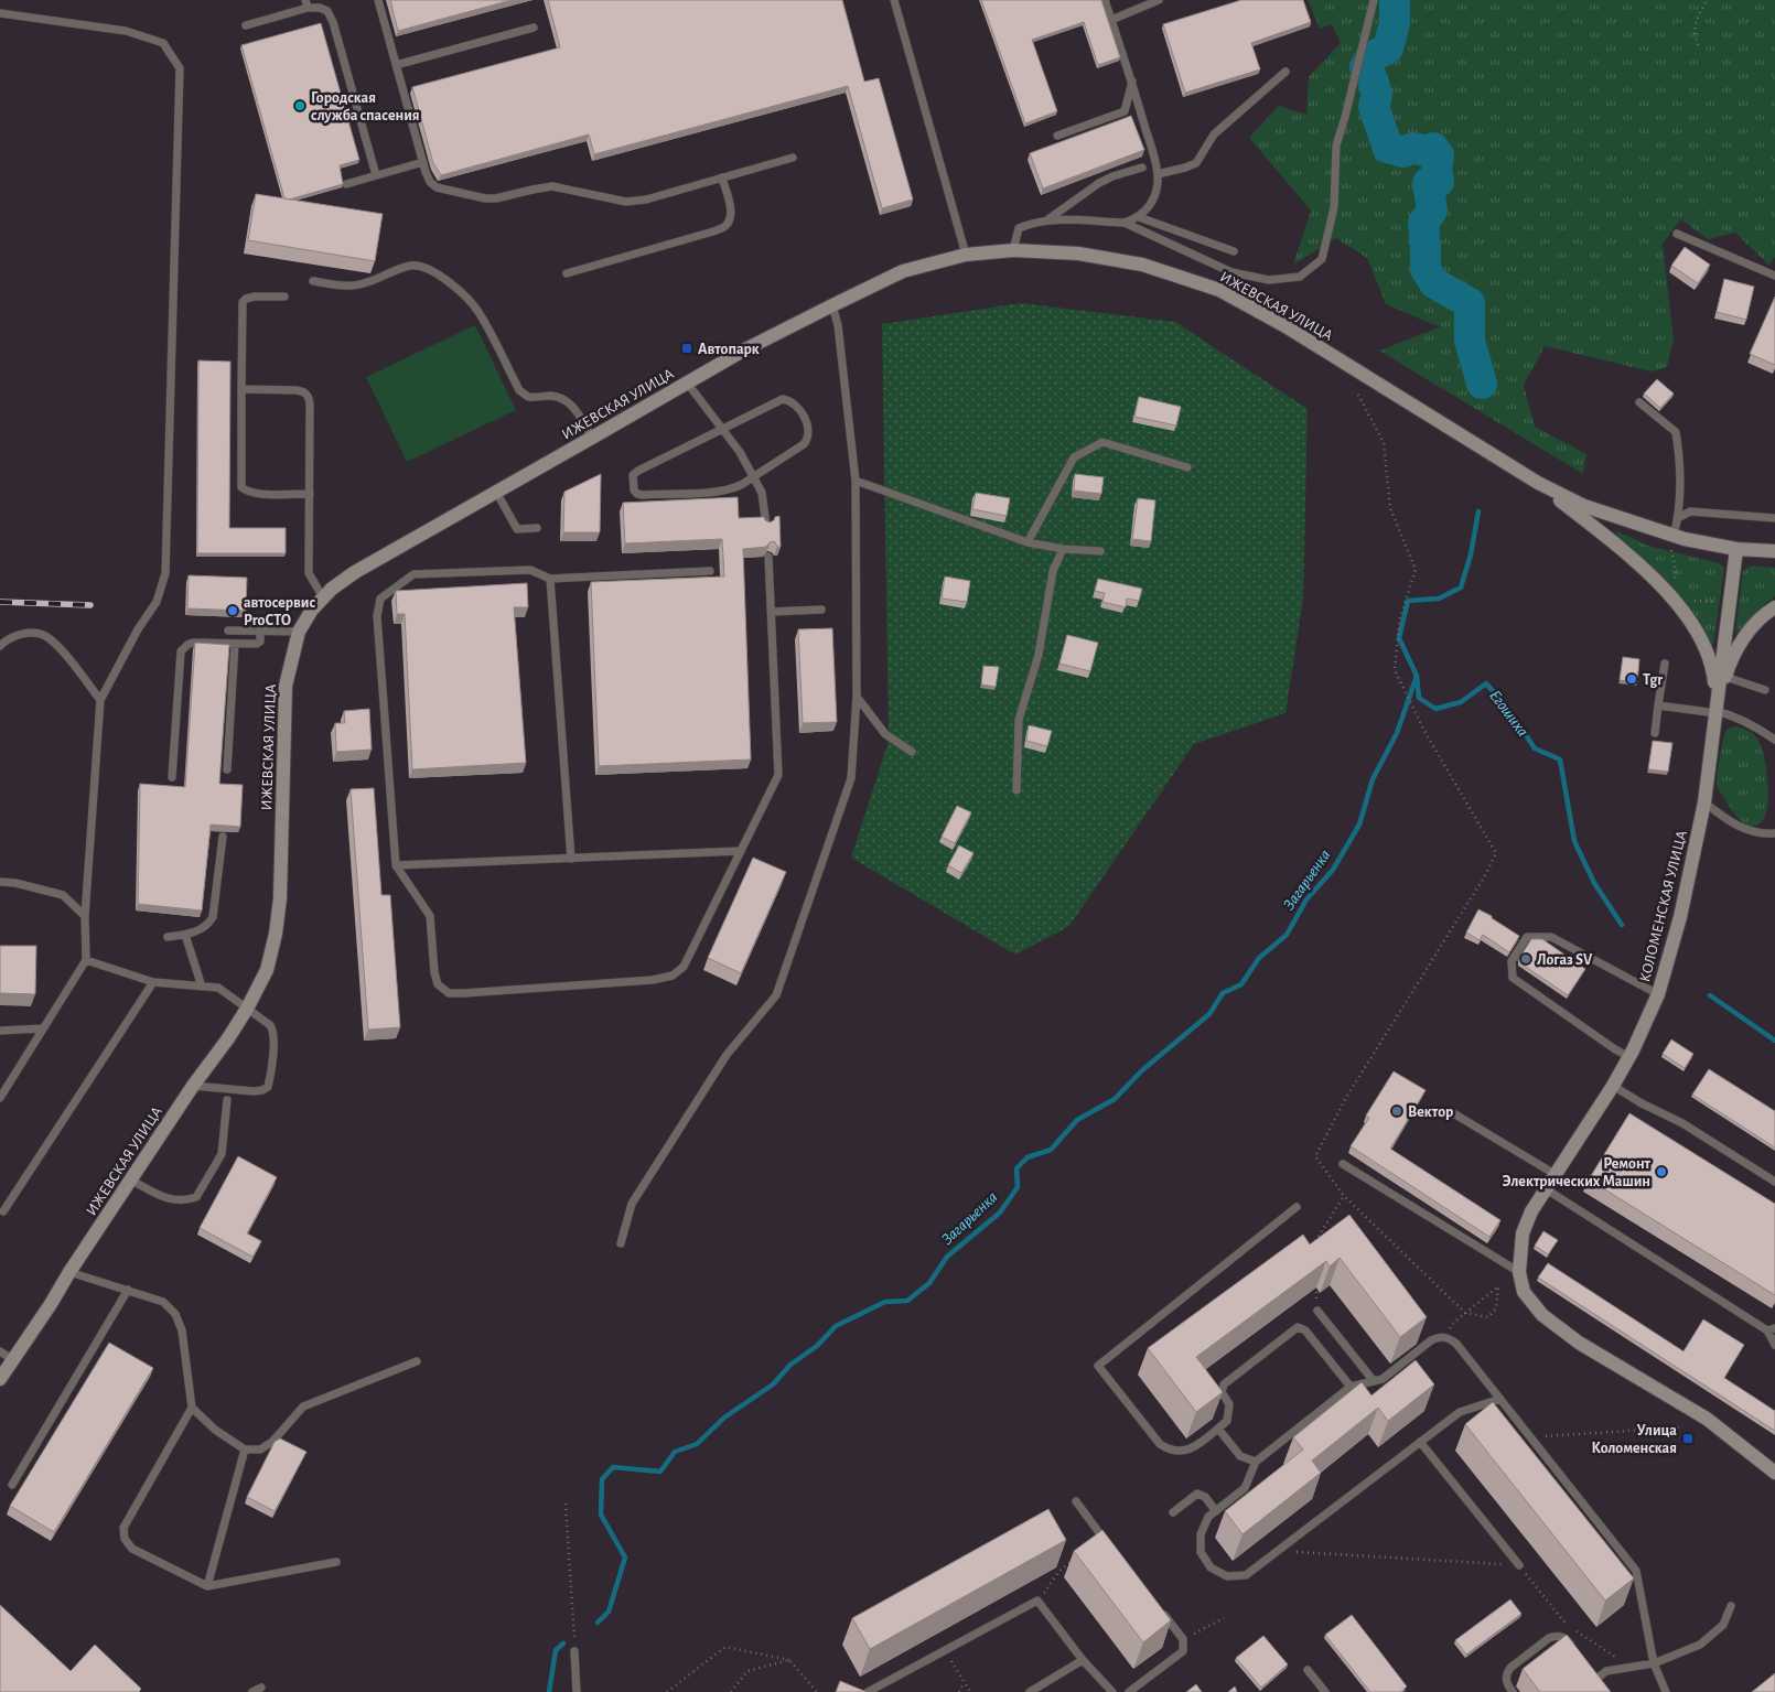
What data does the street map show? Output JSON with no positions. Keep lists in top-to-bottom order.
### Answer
{
  "streets": {
    "street": ["ИЖЕВСКАЯ УЛИЦА", "КОЛОМЕНСКАЯ УЛИЦА"]
  },
  "water": ["Егошиха", "Загарьенка"],
  "places": {
    "other": [
      "Городская служба спасения",
      "автосервис ProСТО",
      "Tgr",
      "Логаз SV",
      "Вектор",
      "Ремонт Электрических Машин"
    ],
    "transit": ["Автопарк", "Улица Коломенская"]
  }
}
